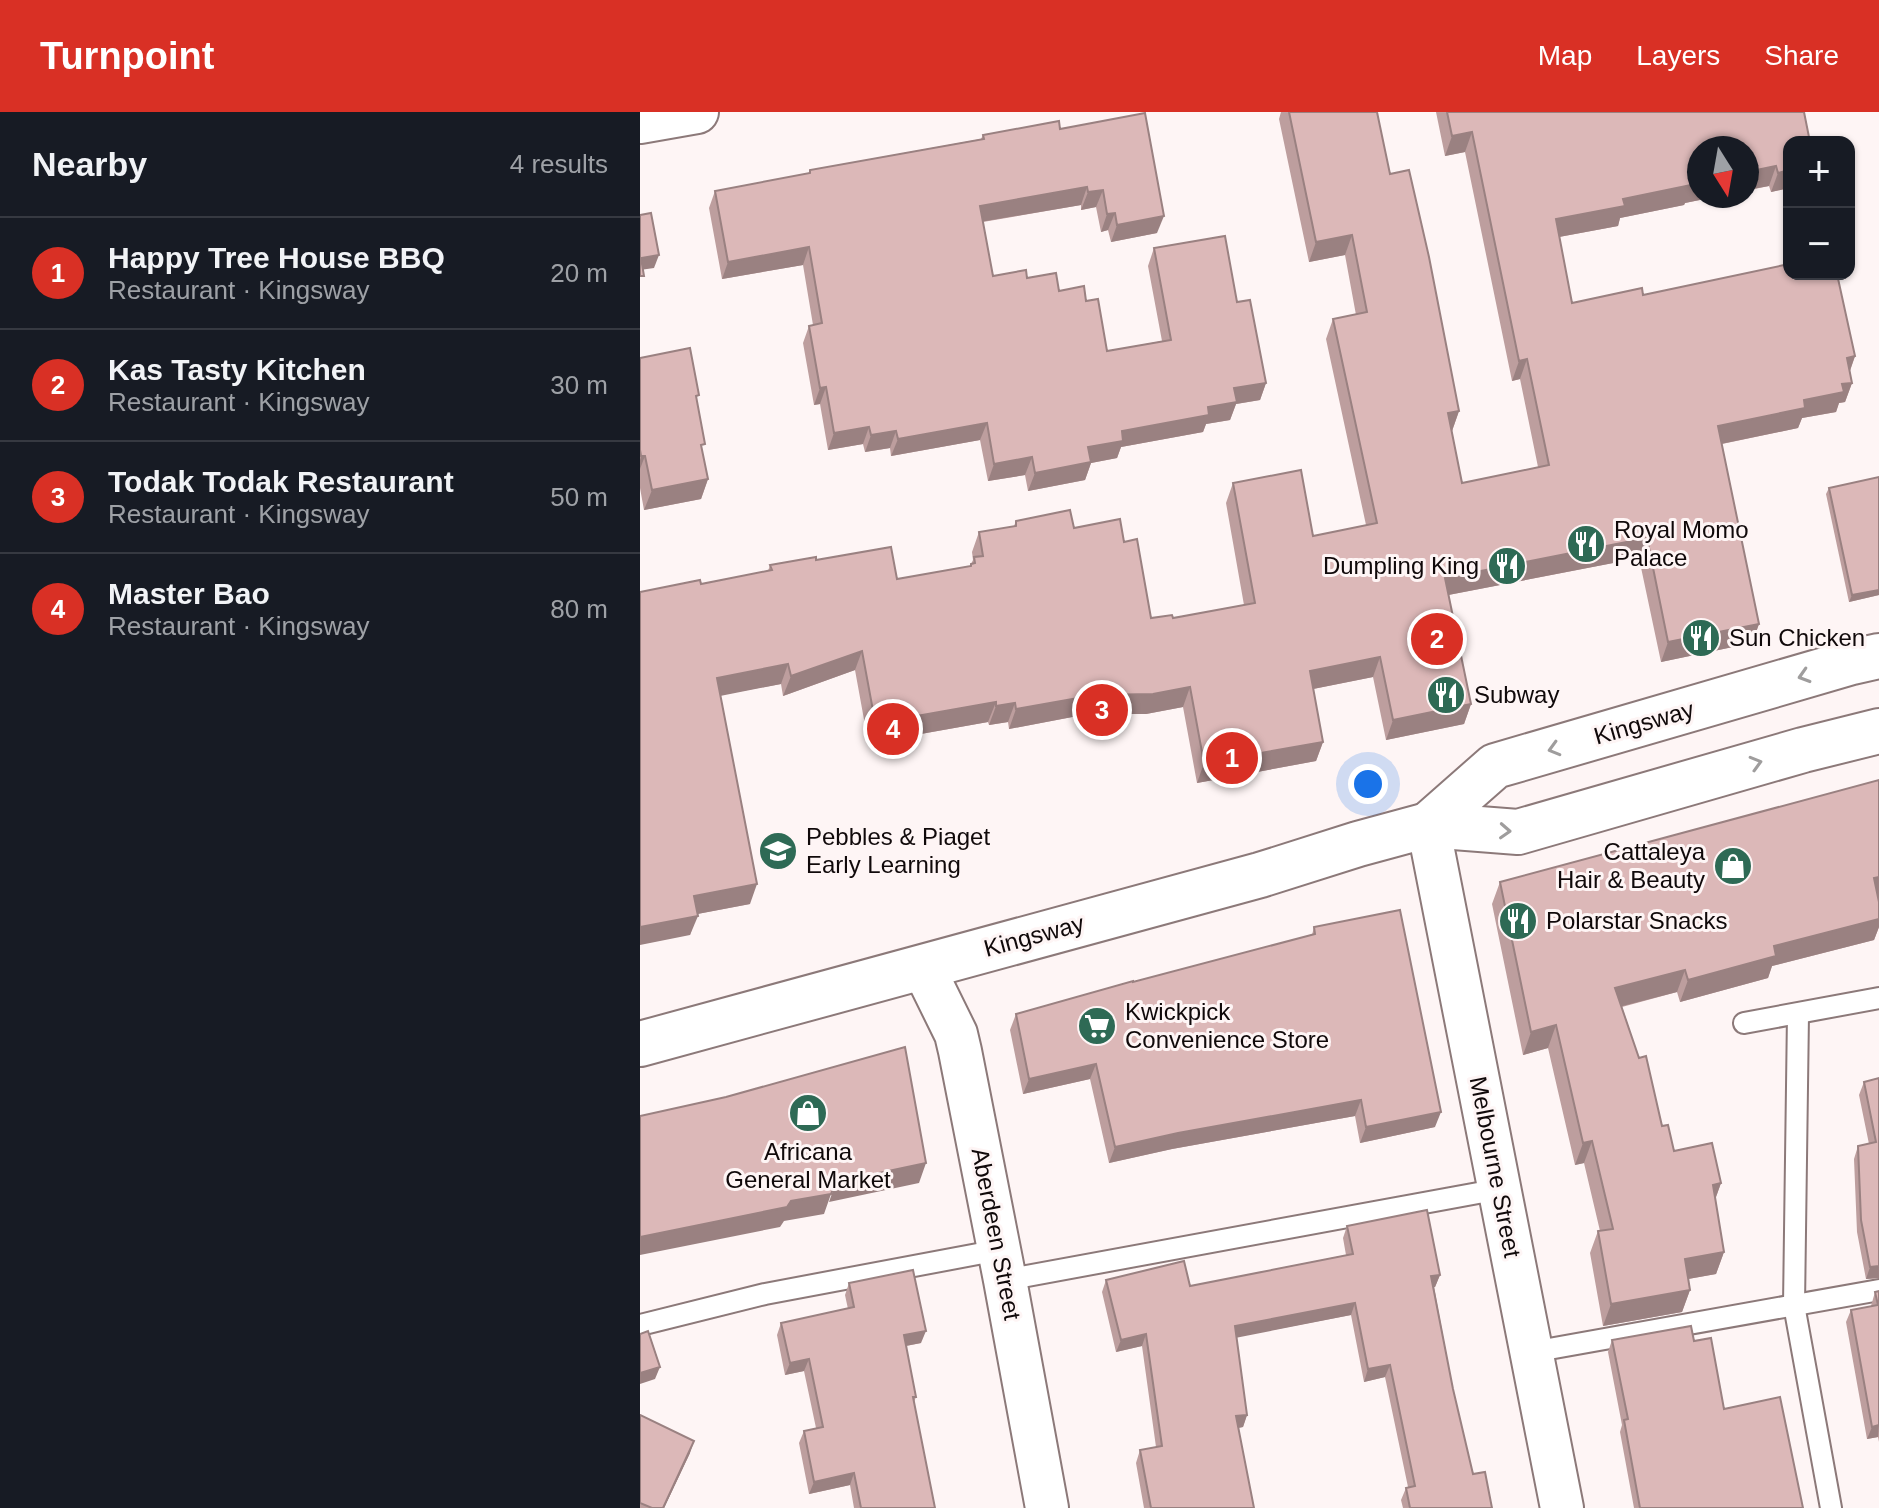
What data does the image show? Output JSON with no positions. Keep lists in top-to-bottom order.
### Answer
{
  "streets": {
    "main road": ["Kingsway"],
    "street": ["Melbourne Street", "Aberdeen Street"]
  },
  "crossings": [
    ["Kingsway", "Melbourne Street"],
    ["Kingsway", "Aberdeen Street"]
  ],
  "places": {
    "restaurant": [
      "Royal Momo Palace",
      "Dumpling King",
      "Sun Chicken",
      "Subway",
      "Polarstar Snacks"
    ],
    "school or university": ["Pebbles & Piaget Early Learning"],
    "shop": ["Cattaleya Hair & Beauty", "Africana General Market"],
    "supermarket": ["Kwickpick Convenience Store"]
  },
  "north": "bottom",
  "page": {
    "header": "Turnpoint",
    "nav": ["Map", "Layers", "Share"],
    "heading": ["Nearby", "4 results"],
    "map_buttons": ["+", "−"],
    "list": [
      {
        "mark": "1",
        "name": "Happy Tree House BBQ",
        "note": "Restaurant · Kingsway",
        "value": "20 m"
      },
      {
        "mark": "2",
        "name": "Kas Tasty Kitchen",
        "note": "Restaurant · Kingsway",
        "value": "30 m"
      },
      {
        "mark": "3",
        "name": "Todak Todak Restaurant",
        "note": "Restaurant · Kingsway",
        "value": "50 m"
      },
      {
        "mark": "4",
        "name": "Master Bao",
        "note": "Restaurant · Kingsway",
        "value": "80 m"
      }
    ],
    "pins": [
      "2",
      "3",
      "4",
      "1"
    ]
  }
}
